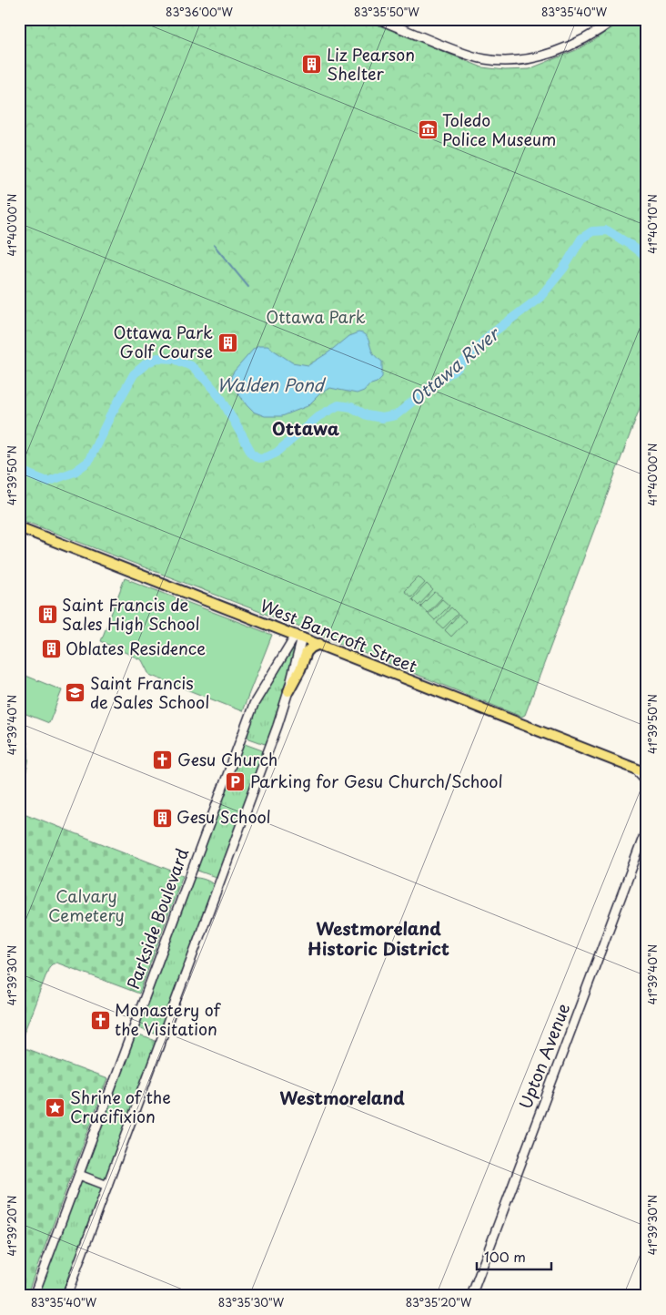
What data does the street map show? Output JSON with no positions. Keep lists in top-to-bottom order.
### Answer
{
  "streets": {
    "main road": ["West Bancroft Street"],
    "street": ["Parkside Boulevard", "Upton Avenue"]
  },
  "crossings": [
    ["West Bancroft Street", "Parkside Boulevard"]
  ],
  "districts": ["Ottawa", "Westmoreland Historic District", "Westmoreland"],
  "water": ["Ottawa River", "Walden Pond"],
  "parks": ["Ottawa Park", "Calvary Cemetery"],
  "places": {
    "building": [
      "Liz Pearson Shelter",
      "Ottawa Park Golf Course",
      "Saint Francis de Sales High School",
      "Oblates Residence",
      "Gesu School"
    ],
    "museum": ["Toledo Police Museum"],
    "school or university": ["Saint Francis de Sales School"],
    "church": ["Gesu Church", "Monastery of the Visitation"],
    "parking": ["Parking for Gesu Church/School"],
    "place": ["Shrine of the Crucifixion"]
  },
  "scale_bar": "100 m",
  "coordinates": [
    "83°36'00\"W",
    "83°35'50\"W",
    "83°35'40\"W",
    "41°40'10\"N",
    "41°40'00\"N",
    "41°39'50\"N",
    "41°39'40\"N",
    "41°39'30\"N",
    "41°39'20\"N",
    "83°35'30\"W",
    "83°35'20\"W"
  ]
}
